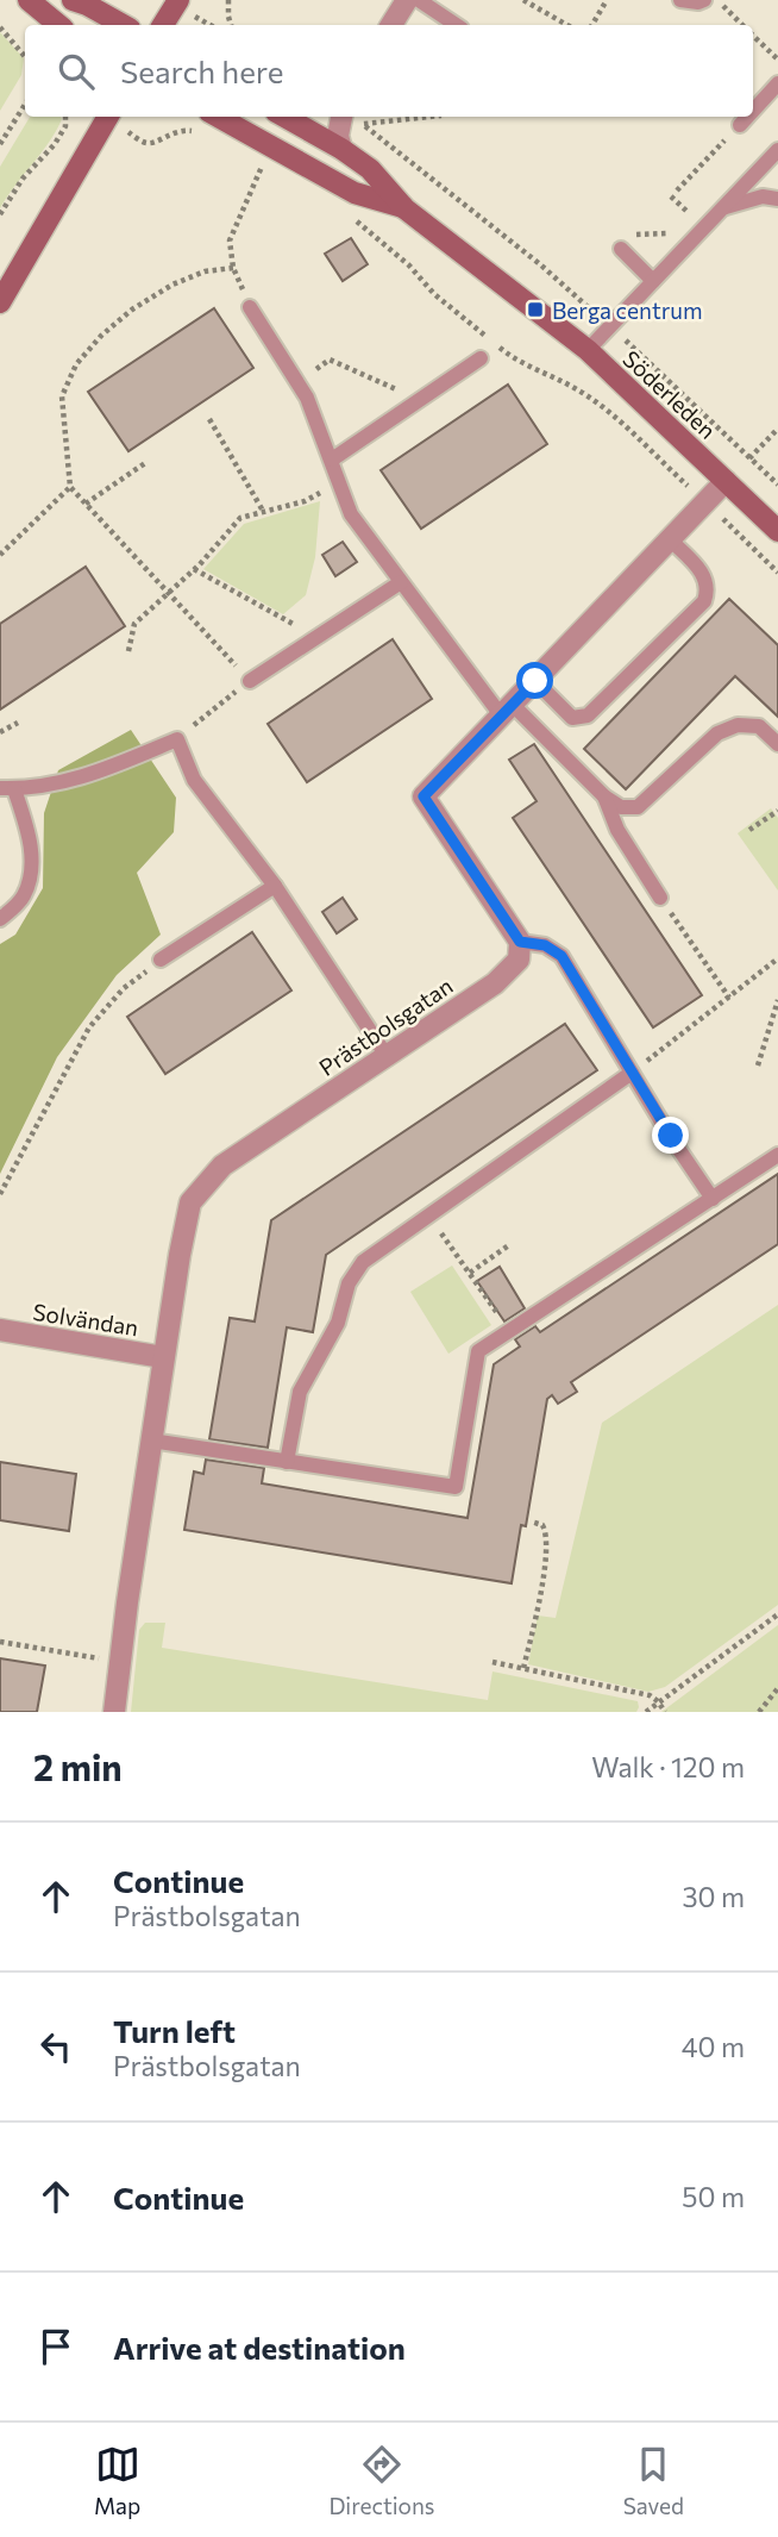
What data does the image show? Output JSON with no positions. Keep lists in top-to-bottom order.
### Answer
{
  "streets": {
    "main road": ["Söderleden"],
    "street": ["Prästbolsgatan", "Solvändan"]
  },
  "crossings": [
    ["Prästbolsgatan", "Solvändan"]
  ],
  "places": {
    "transit": ["Berga centrum"]
  },
  "page": {
    "search": "Search here",
    "heading": ["2 min", "Walk · 120 m"],
    "list": [
      ["Continue", "Prästbolsgatan", "30 m"],
      ["Turn left", "Prästbolsgatan", "40 m"],
      ["Continue", "50 m"],
      "Arrive at destination"
    ],
    "nav": ["Map", "Directions", "Saved"]
  }
}
